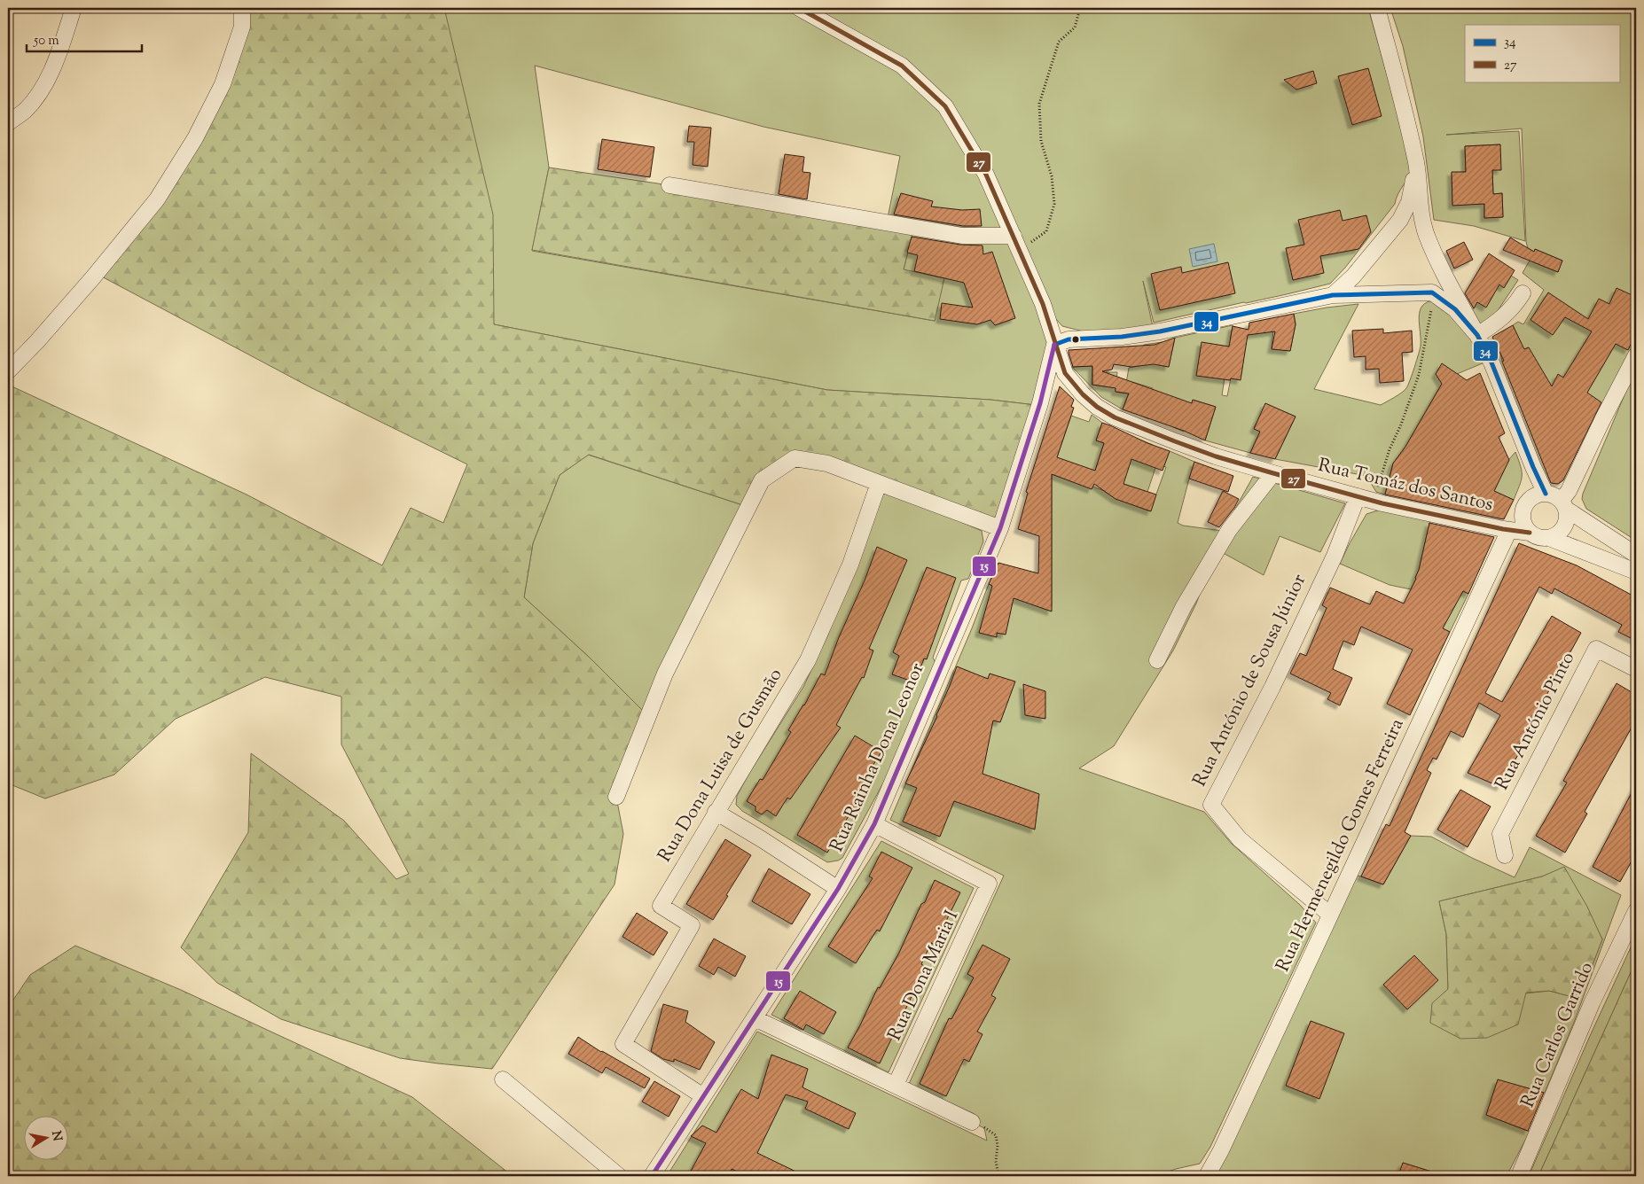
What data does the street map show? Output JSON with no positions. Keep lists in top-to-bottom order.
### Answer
{
  "streets": {
    "street": [
      "Rua Tomáz dos Santos",
      "Rua António de Sousa Júnior",
      "Rua António Pinto",
      "Rua Rainha Dona Leonor",
      "Rua Dona Luisa de Gusmão",
      "Rua Hermenegildo Gomes Ferreira",
      "Rua Dona Maria I",
      "Rua Carlos Garrido"
    ]
  },
  "crossings": [
    ["Rua Tomáz dos Santos", "Rua António de Sousa Júnior"],
    ["Rua Tomáz dos Santos", "Rua Rainha Dona Leonor"],
    ["Rua Tomáz dos Santos", "Rua Hermenegildo Gomes Ferreira"],
    ["Rua António de Sousa Júnior", "Rua Hermenegildo Gomes Ferreira"],
    ["Rua Rainha Dona Leonor", "Rua Dona Luisa de Gusmão"],
    ["Rua Rainha Dona Leonor", "Rua Dona Maria I"]
  ],
  "lines": ["transit line 27", "transit line 34", "transit line 15"],
  "legend": ["34", "27"],
  "scale_bar": "50 m",
  "north": "right"
}
